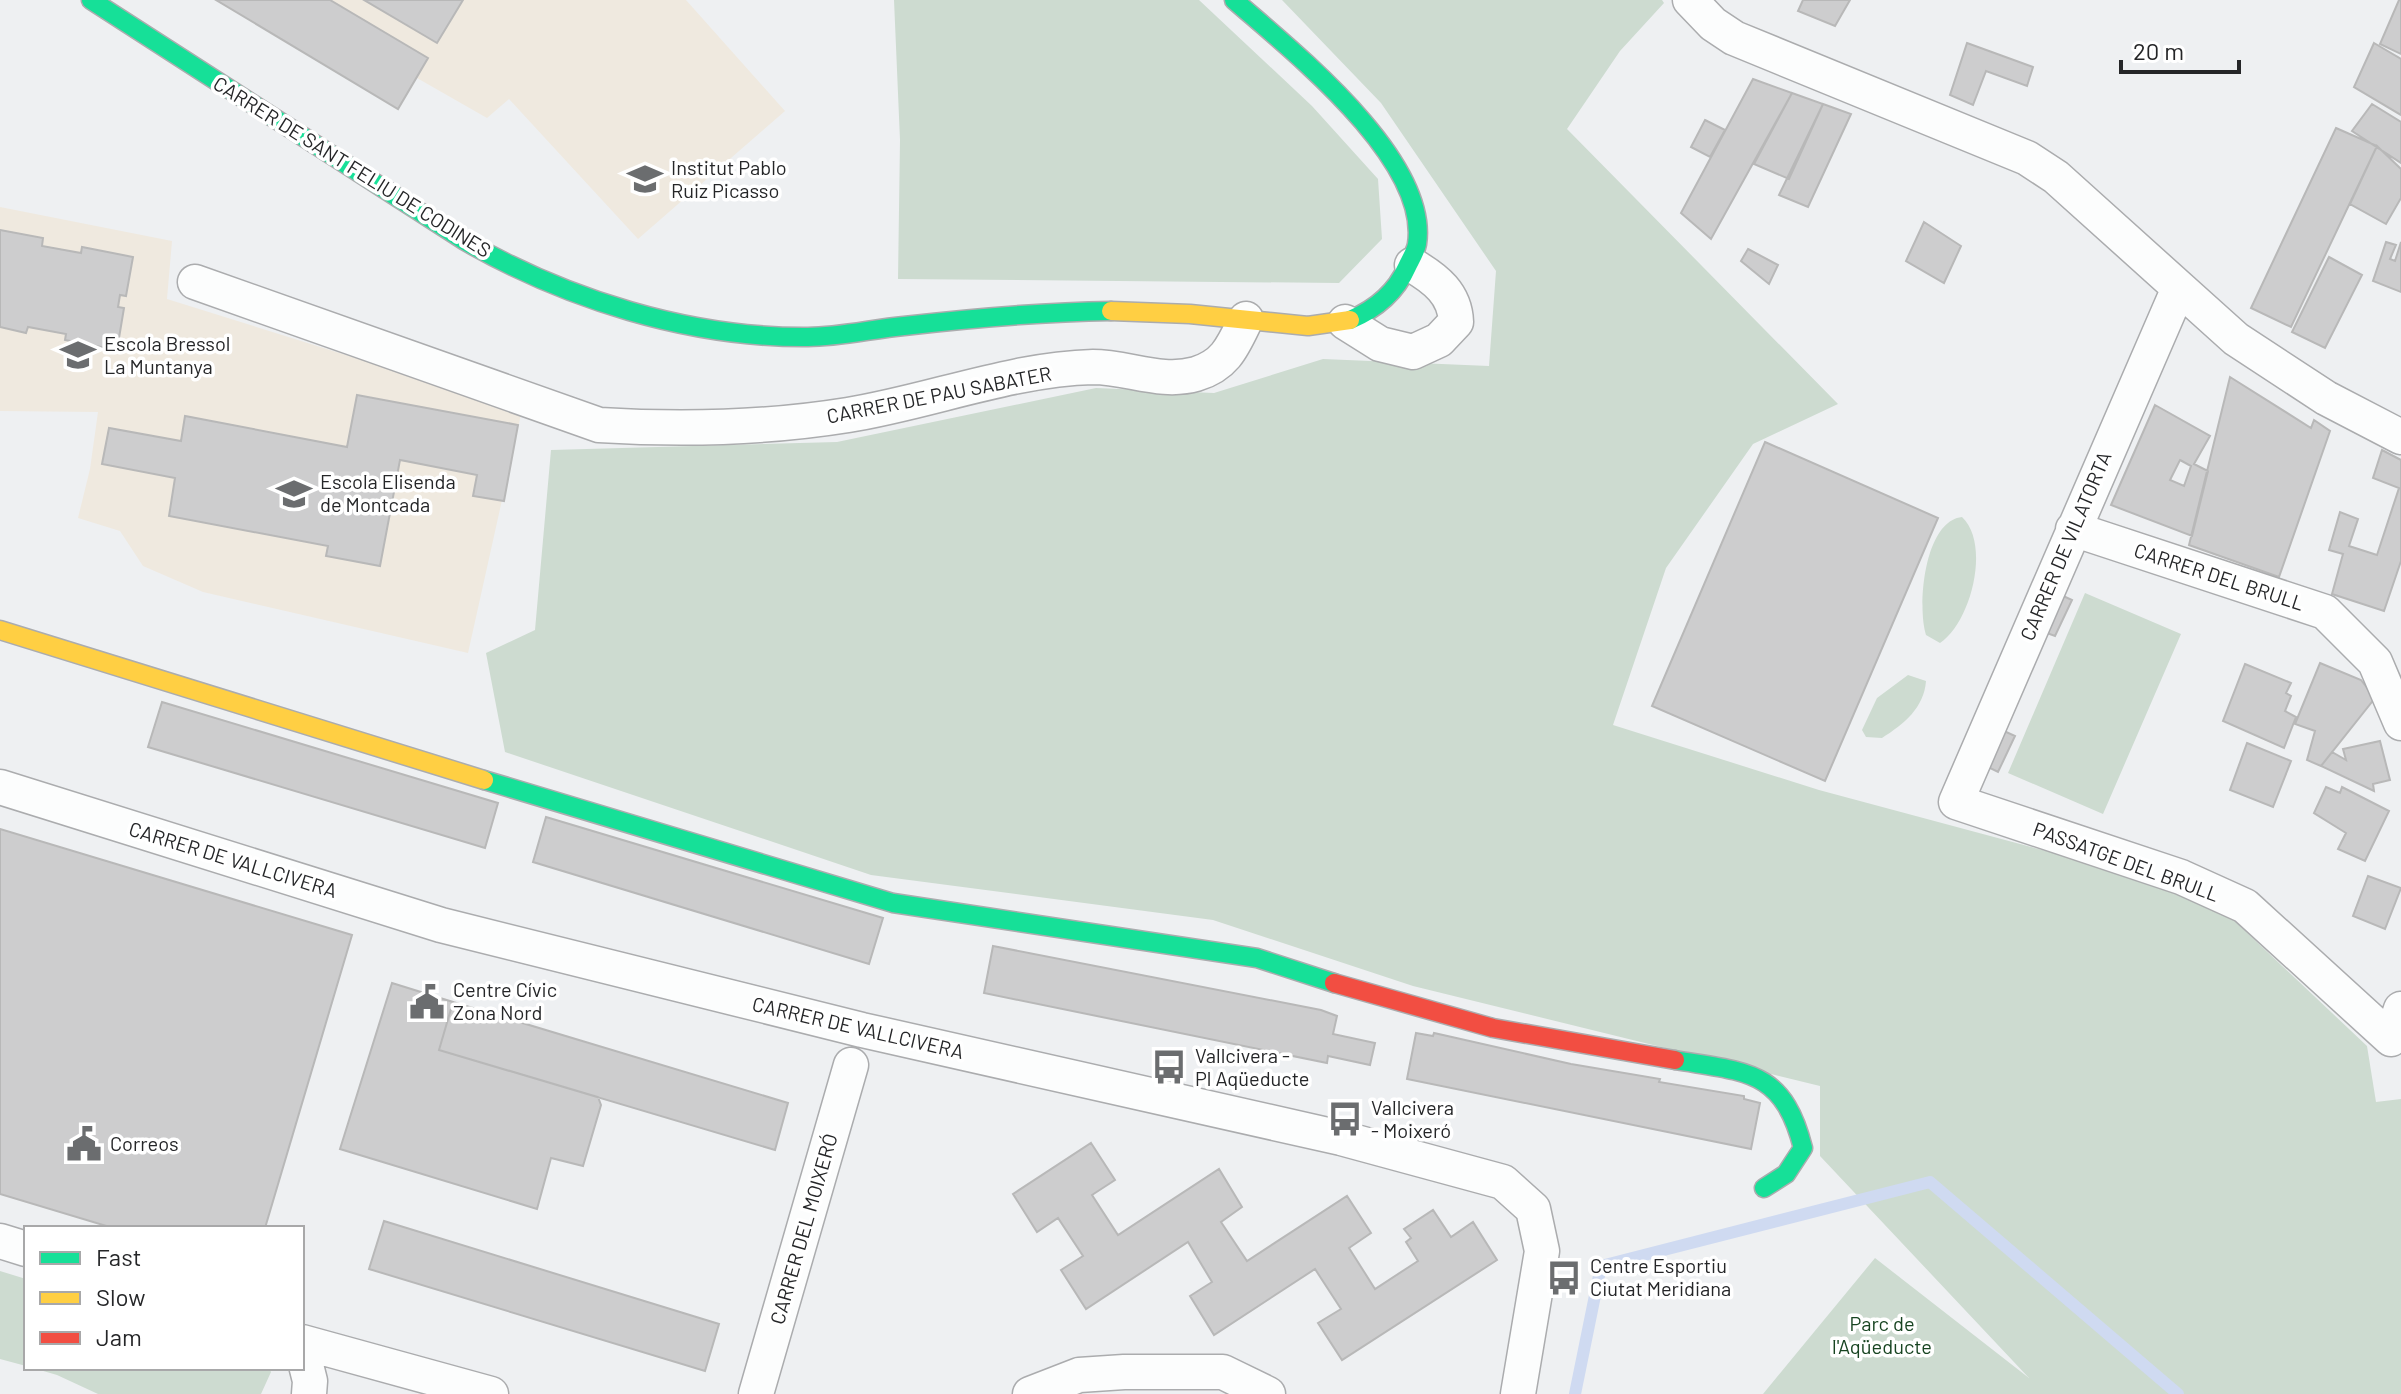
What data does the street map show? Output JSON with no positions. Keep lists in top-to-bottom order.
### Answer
{
  "streets": {
    "street": [
      "CARRER DE SANT FELIU DE CODINES",
      "CARRER DE PAU SABATER",
      "CARRER DE VILATORTA",
      "CARRER DEL BRULL",
      "CARRER DE VALLCIVERA",
      "PASSATGE DEL BRULL",
      "CARRER DEL MOIXERÓ"
    ]
  },
  "crossings": [
    ["CARRER DE SANT FELIU DE CODINES", "CARRER DE PAU SABATER"],
    ["CARRER DE VILATORTA", "CARRER DEL BRULL"],
    ["CARRER DE VILATORTA", "PASSATGE DEL BRULL"]
  ],
  "parks": ["Parc de l'Aqüeducte"],
  "places": {
    "school or university": ["Institut Pablo Ruiz Picasso", "Escola Bressol La Muntanya", "Escola Elisenda de Montcada"],
    "public building": ["Centre Cívic Zona Nord", "Correos"],
    "bus stop": ["Vallcivera - Pl Aqüeducte", "Vallcivera - Moixeró", "Centre Esportiu Ciutat Meridiana"]
  },
  "legend": ["Fast", "Slow", "Jam"],
  "scale_bar": "20 m"
}
